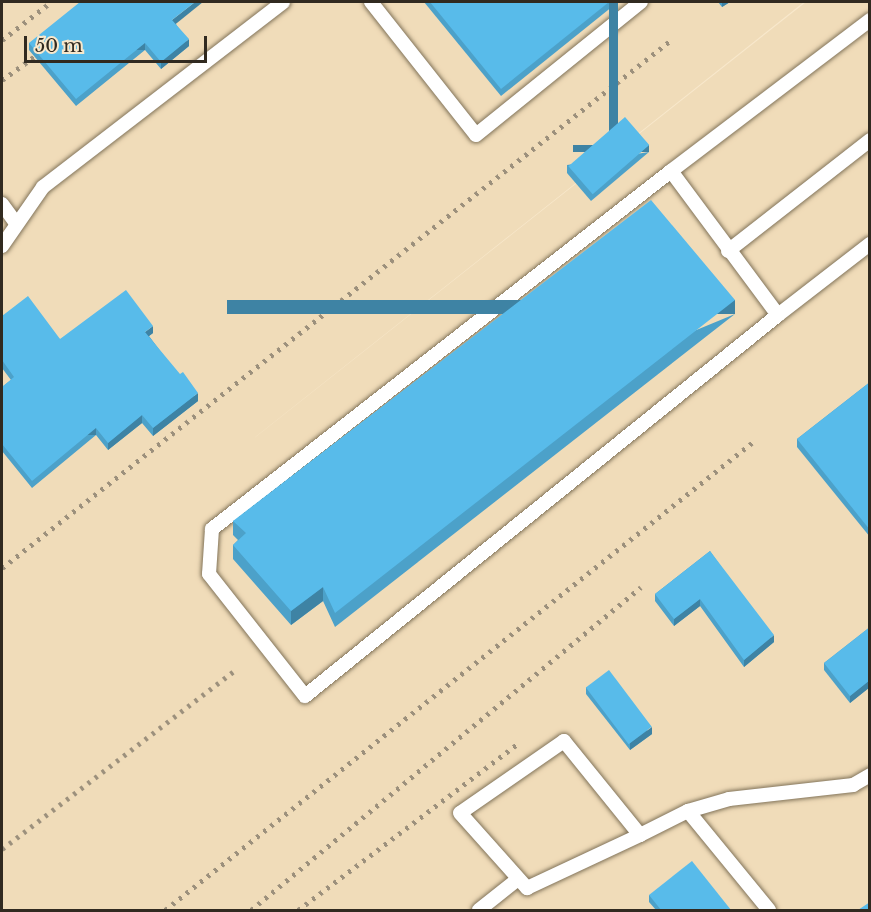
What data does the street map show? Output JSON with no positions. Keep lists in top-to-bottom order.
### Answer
{
  "scale_bar": "50 m"
}
